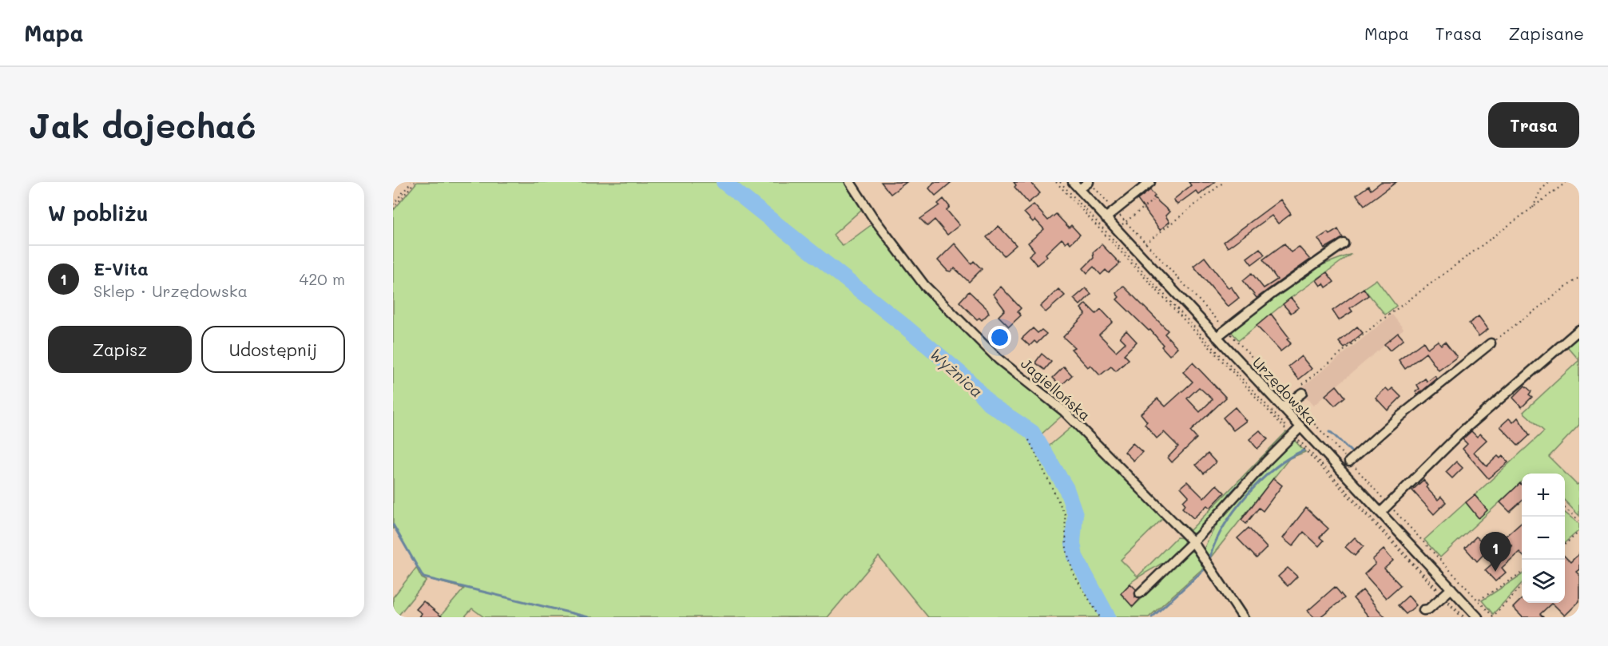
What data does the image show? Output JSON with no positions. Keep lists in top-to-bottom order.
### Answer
{
  "streets": {
    "street": ["Jagiellońska", "Urzędowska"]
  },
  "water": ["Wyżnica"],
  "page": {
    "header": "Mapa",
    "nav": ["Mapa", "Trasa", "Zapisane"],
    "buttons": [
      "Trasa",
      ["Zapisz", "Udostępnij"]
    ],
    "title": "Jak dojechać",
    "heading": "W pobliżu",
    "list": [
      {
        "mark": "1",
        "name": "E-Vita",
        "note": "Sklep · Urzędowska",
        "value": "420 m"
      }
    ],
    "map_buttons": ["+", "−"],
    "pins": "1"
  }
}
